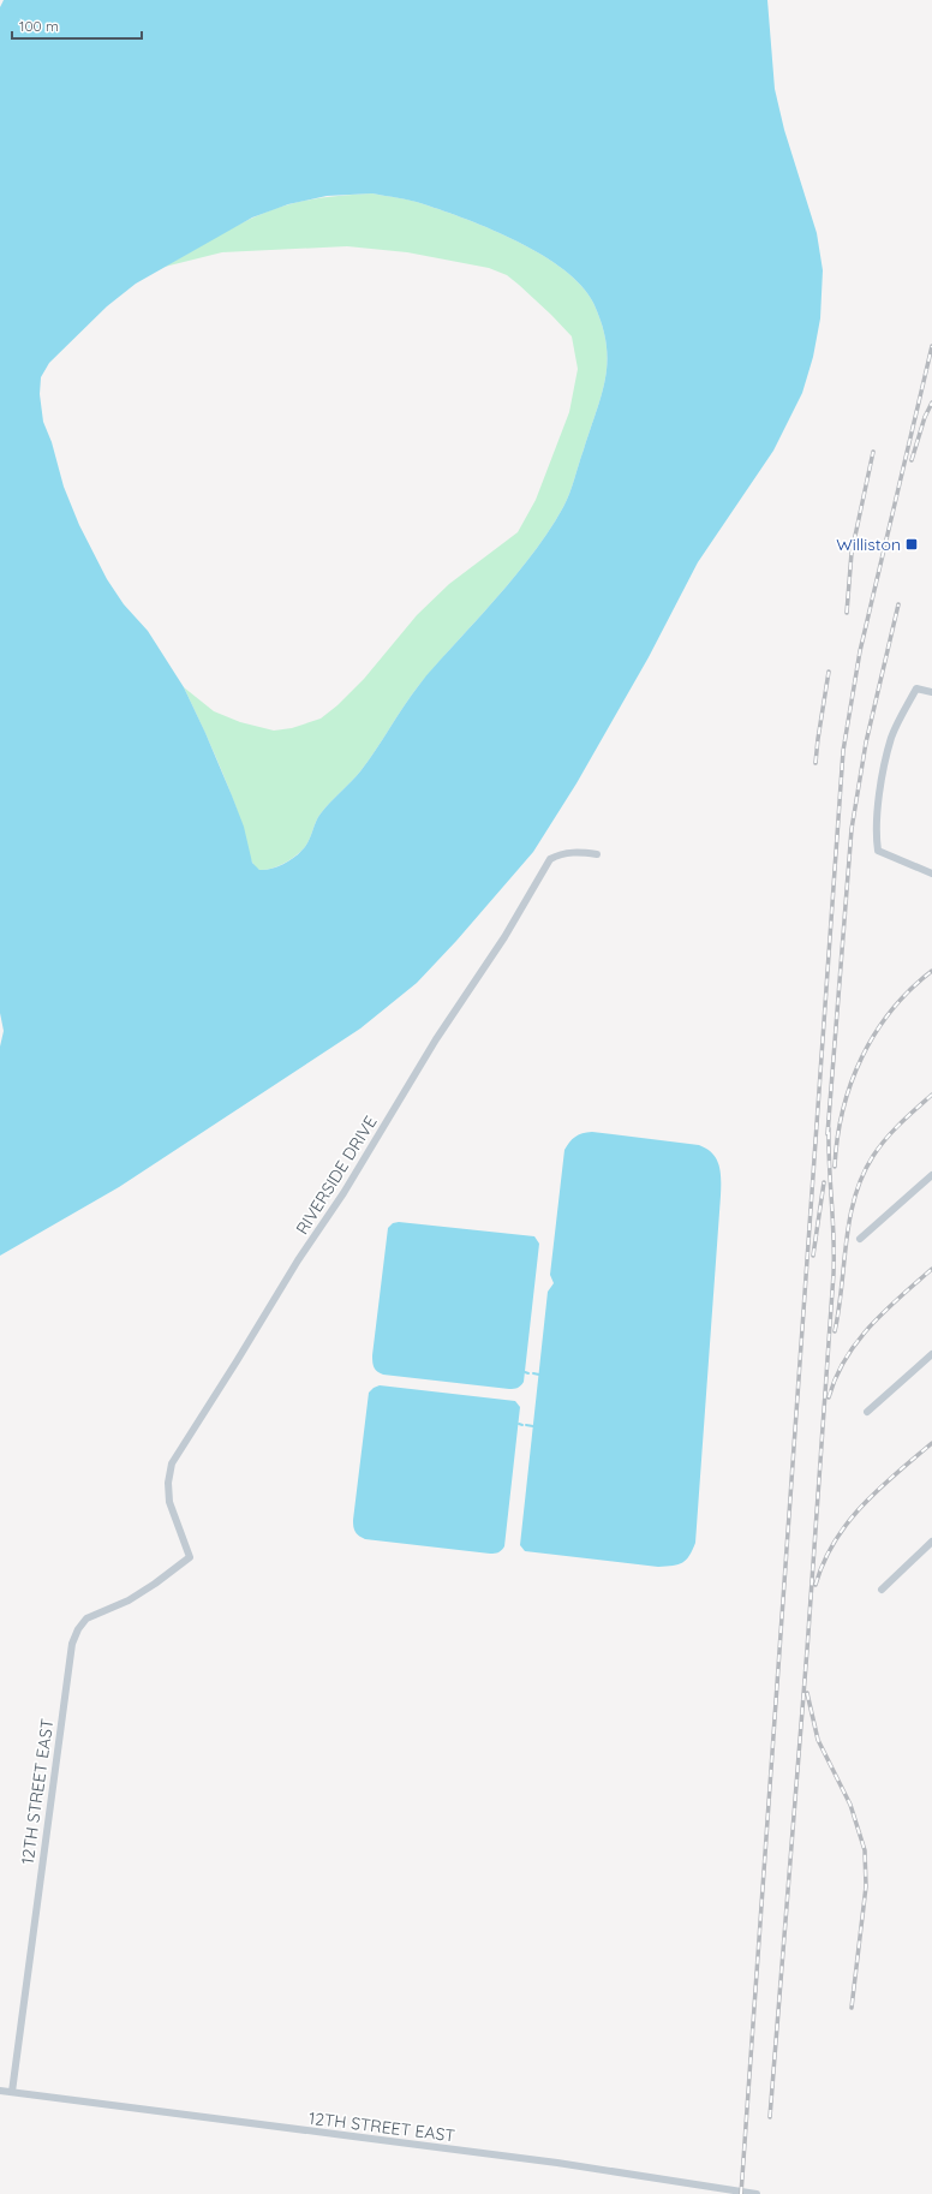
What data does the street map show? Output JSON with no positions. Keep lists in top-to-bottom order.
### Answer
{
  "streets": {
    "street": ["RIVERSIDE DRIVE", "12TH STREET EAST"]
  },
  "crossings": [
    ["RIVERSIDE DRIVE", "12TH STREET EAST"]
  ],
  "places": {
    "transit": ["Williston"]
  },
  "scale_bar": "100 m"
}
